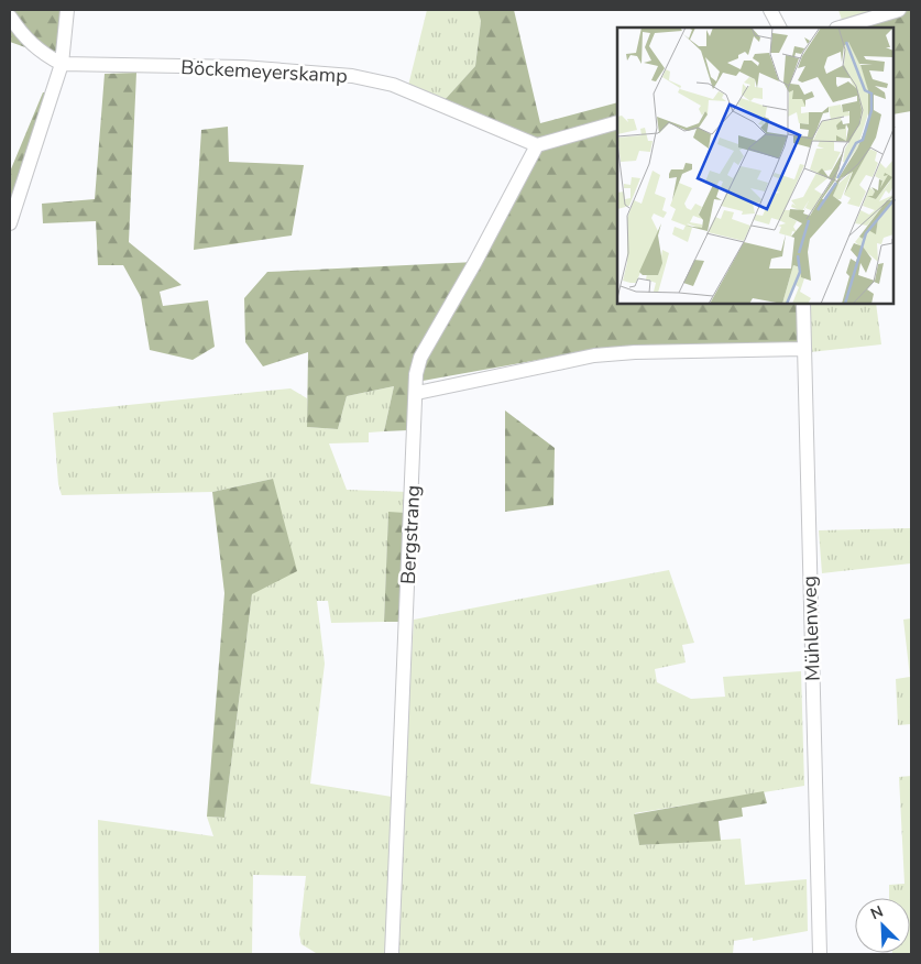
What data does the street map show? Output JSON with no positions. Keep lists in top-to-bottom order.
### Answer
{
  "streets": {
    "street": ["Böckemeyerskamp", "Bergstrang", "Mühlenweg"]
  },
  "crossings": [
    ["Böckemeyerskamp", "Bergstrang"]
  ],
  "north": "top left"
}
